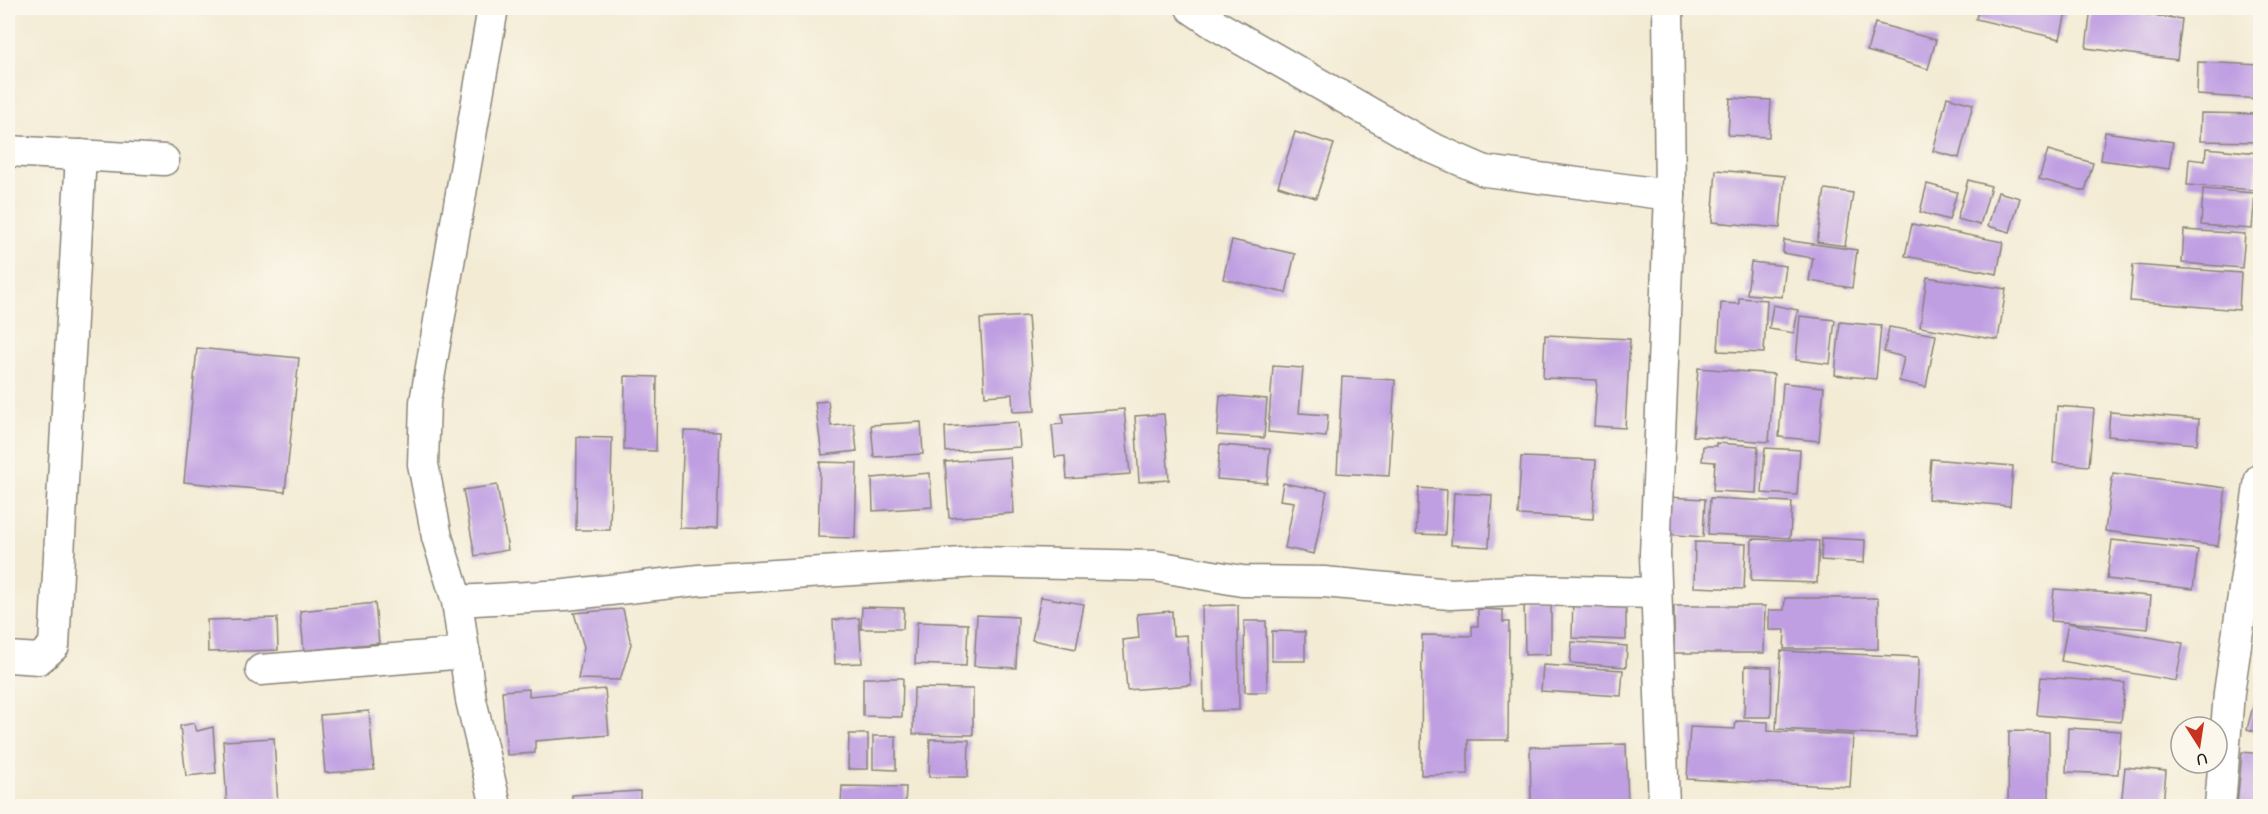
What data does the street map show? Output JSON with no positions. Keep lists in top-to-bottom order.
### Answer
{
  "north": "bottom"
}
